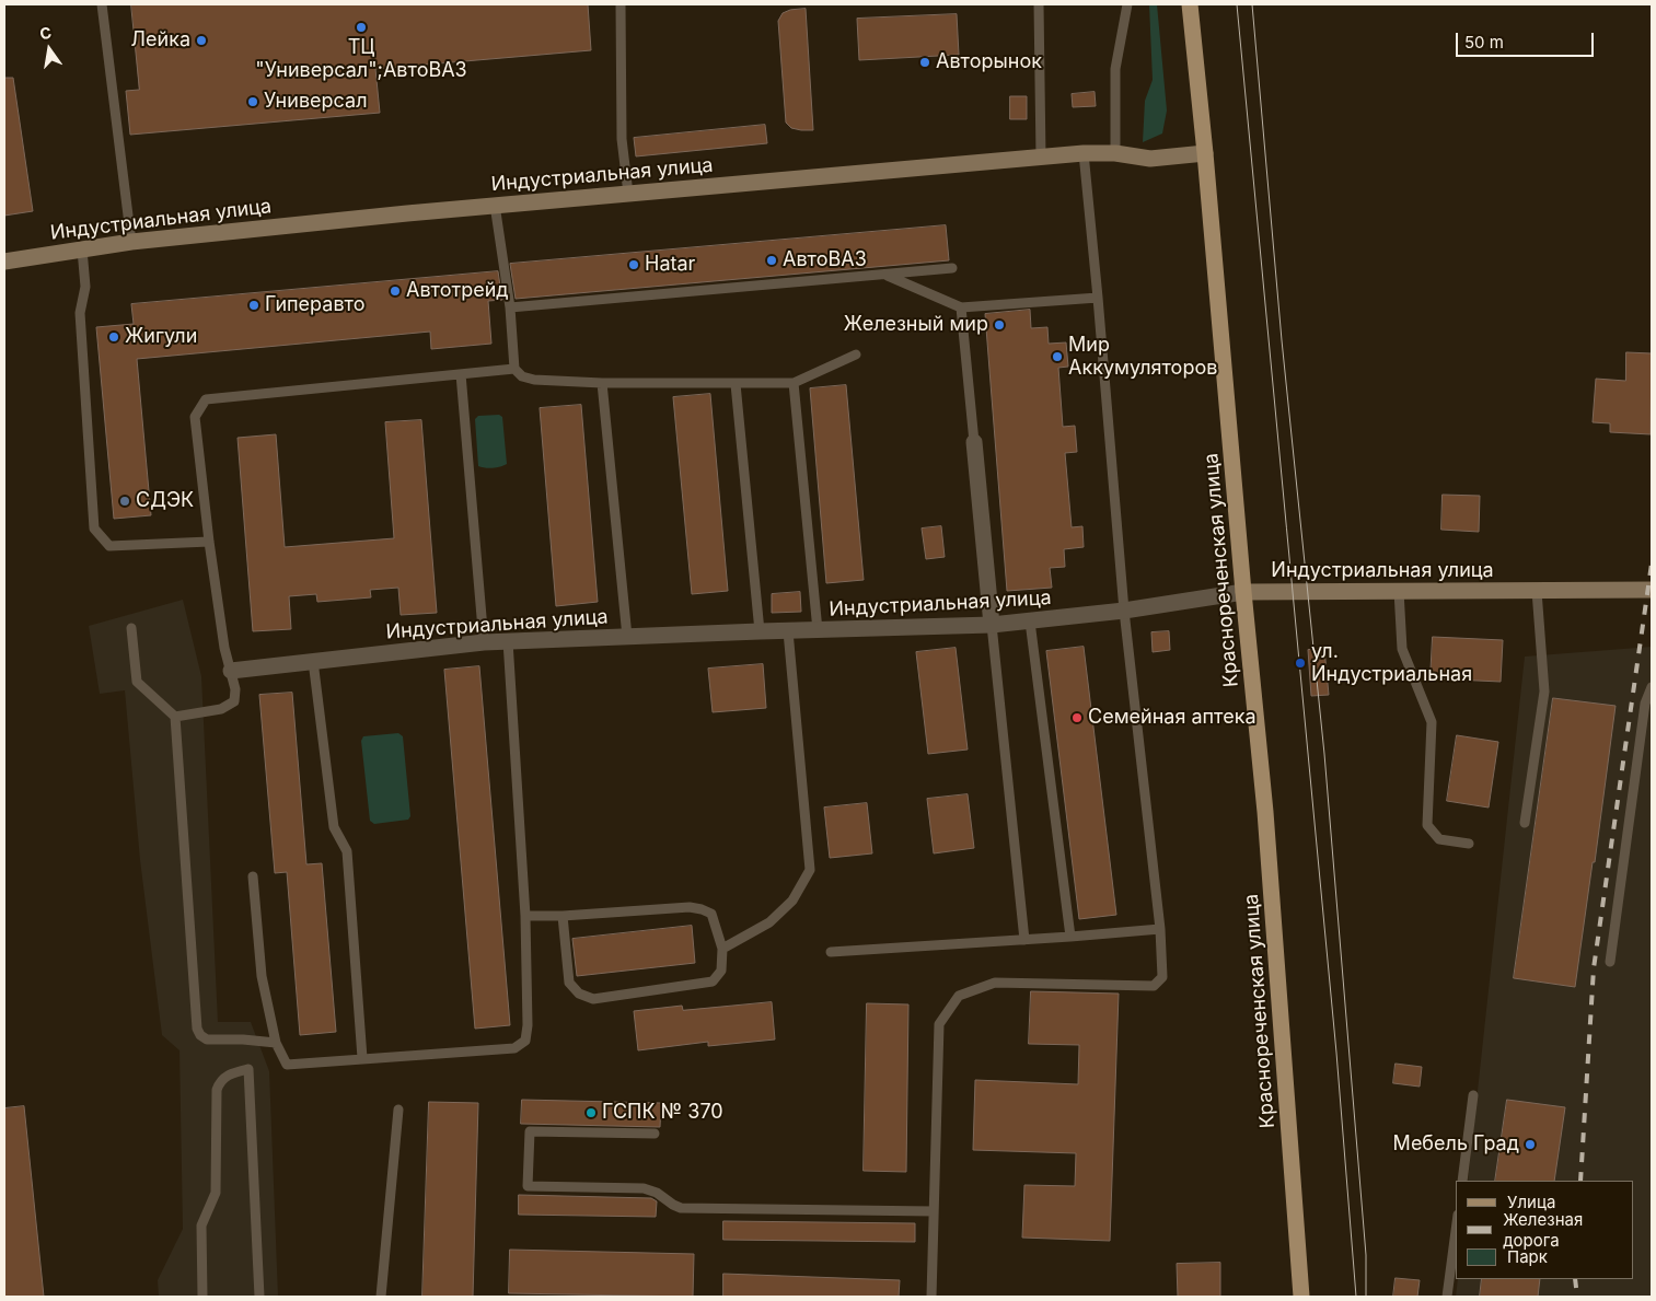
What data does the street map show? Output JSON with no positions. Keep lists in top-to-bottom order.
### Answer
{
  "streets": {
    "main road": ["Индустриальная улица", "Краснореченская улица"]
  },
  "crossings": [
    ["Индустриальная улица", "Краснореченская улица"]
  ],
  "places": [
    "ТЦ \"Универсал\";АвтоВАЗ",
    "Лейка",
    "Авторынок",
    "Универсал",
    "АвтоВАЗ",
    "Hatar",
    "Автотрейд",
    "Гиперавто",
    "Железный мир",
    "Жигули",
    "Мир Аккумуляторов",
    "СДЭК",
    "ул. Индустриальная",
    "Семейная аптека",
    "ГСПК № 370",
    "Мебель Град"
  ],
  "legend": ["Улица", "Железная дорога", "Парк"],
  "scale_bar": "50 m",
  "north": "top"
}
